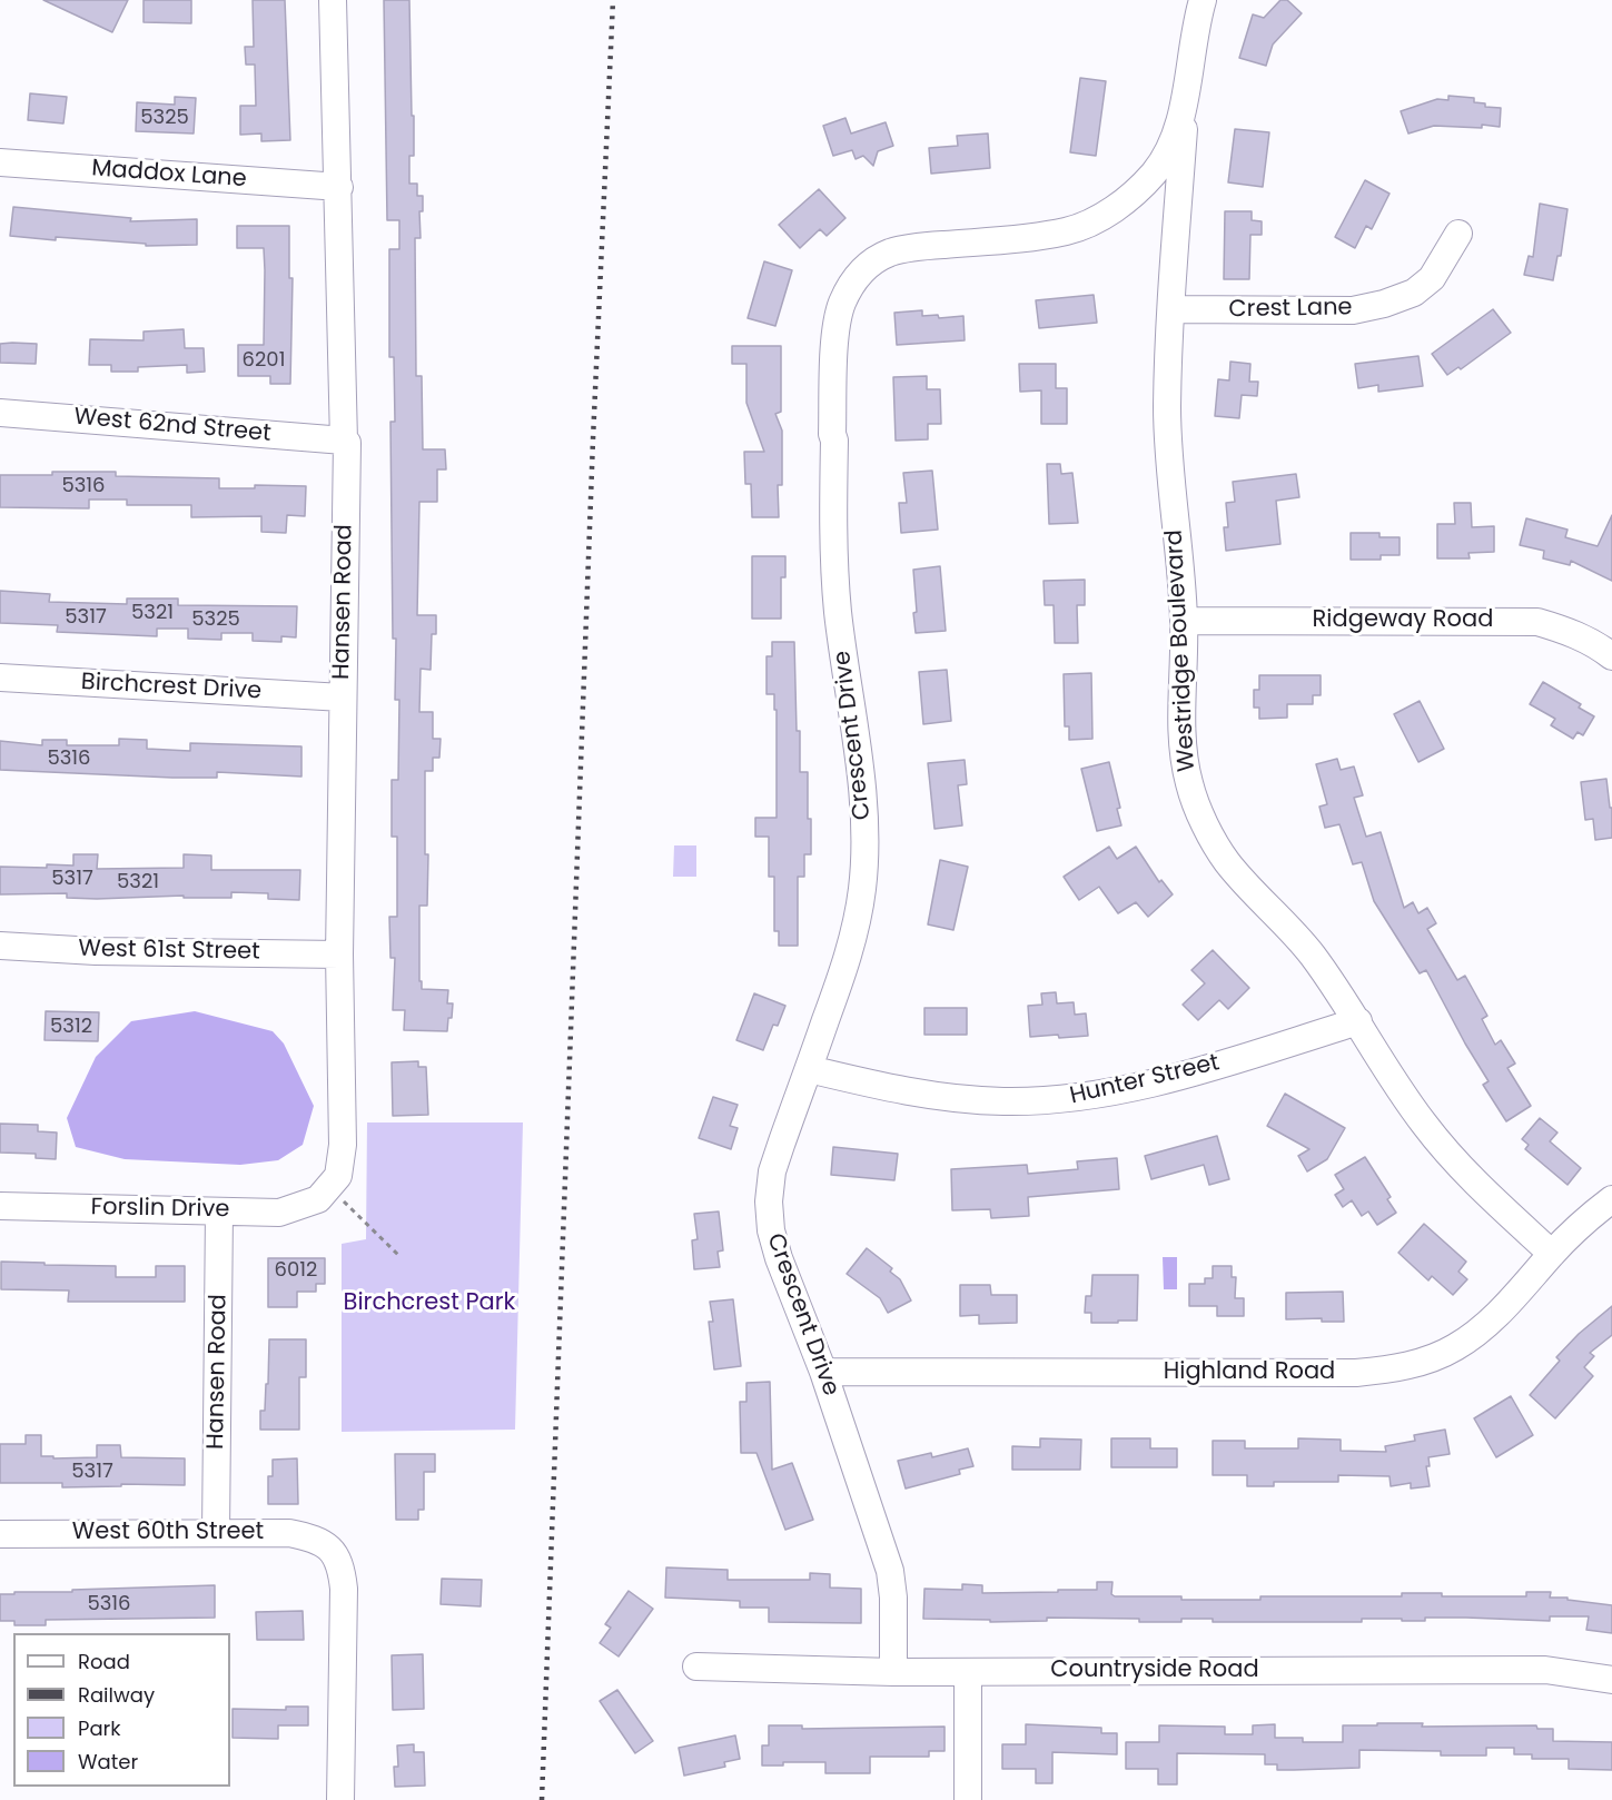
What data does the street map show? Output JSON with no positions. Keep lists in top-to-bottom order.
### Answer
{
  "streets": {
    "street": [
      "Maddox Lane",
      "Crest Lane",
      "West 62nd Street",
      "Hansen Road",
      "Ridgeway Road",
      "Westridge Boulevard",
      "Birchcrest Drive",
      "Crescent Drive",
      "West 61st Street",
      "Hunter Street",
      "Forslin Drive",
      "Highland Road",
      "West 60th Street",
      "Countryside Road"
    ]
  },
  "crossings": [
    ["Maddox Lane", "Hansen Road"],
    ["Crest Lane", "Westridge Boulevard"],
    ["West 62nd Street", "Hansen Road"],
    ["Hansen Road", "Birchcrest Drive"],
    ["Hansen Road", "West 61st Street"],
    ["Hansen Road", "Forslin Drive"],
    ["Hansen Road", "West 60th Street"],
    ["Ridgeway Road", "Westridge Boulevard"],
    ["Westridge Boulevard", "Crescent Drive"],
    ["Westridge Boulevard", "Hunter Street"],
    ["Westridge Boulevard", "Highland Road"],
    ["Crescent Drive", "Hunter Street"],
    ["Crescent Drive", "Highland Road"],
    ["Crescent Drive", "Countryside Road"]
  ],
  "parks": ["Birchcrest Park"],
  "house_numbers": [
    "5325",
    "6201",
    "5316",
    "5321",
    "5317",
    "5325",
    "5316",
    "5317",
    "5321",
    "5312",
    "6012",
    "5317",
    "5316"
  ],
  "legend": [
    "Road",
    "Railway",
    "Park",
    "Water"
  ]
}
